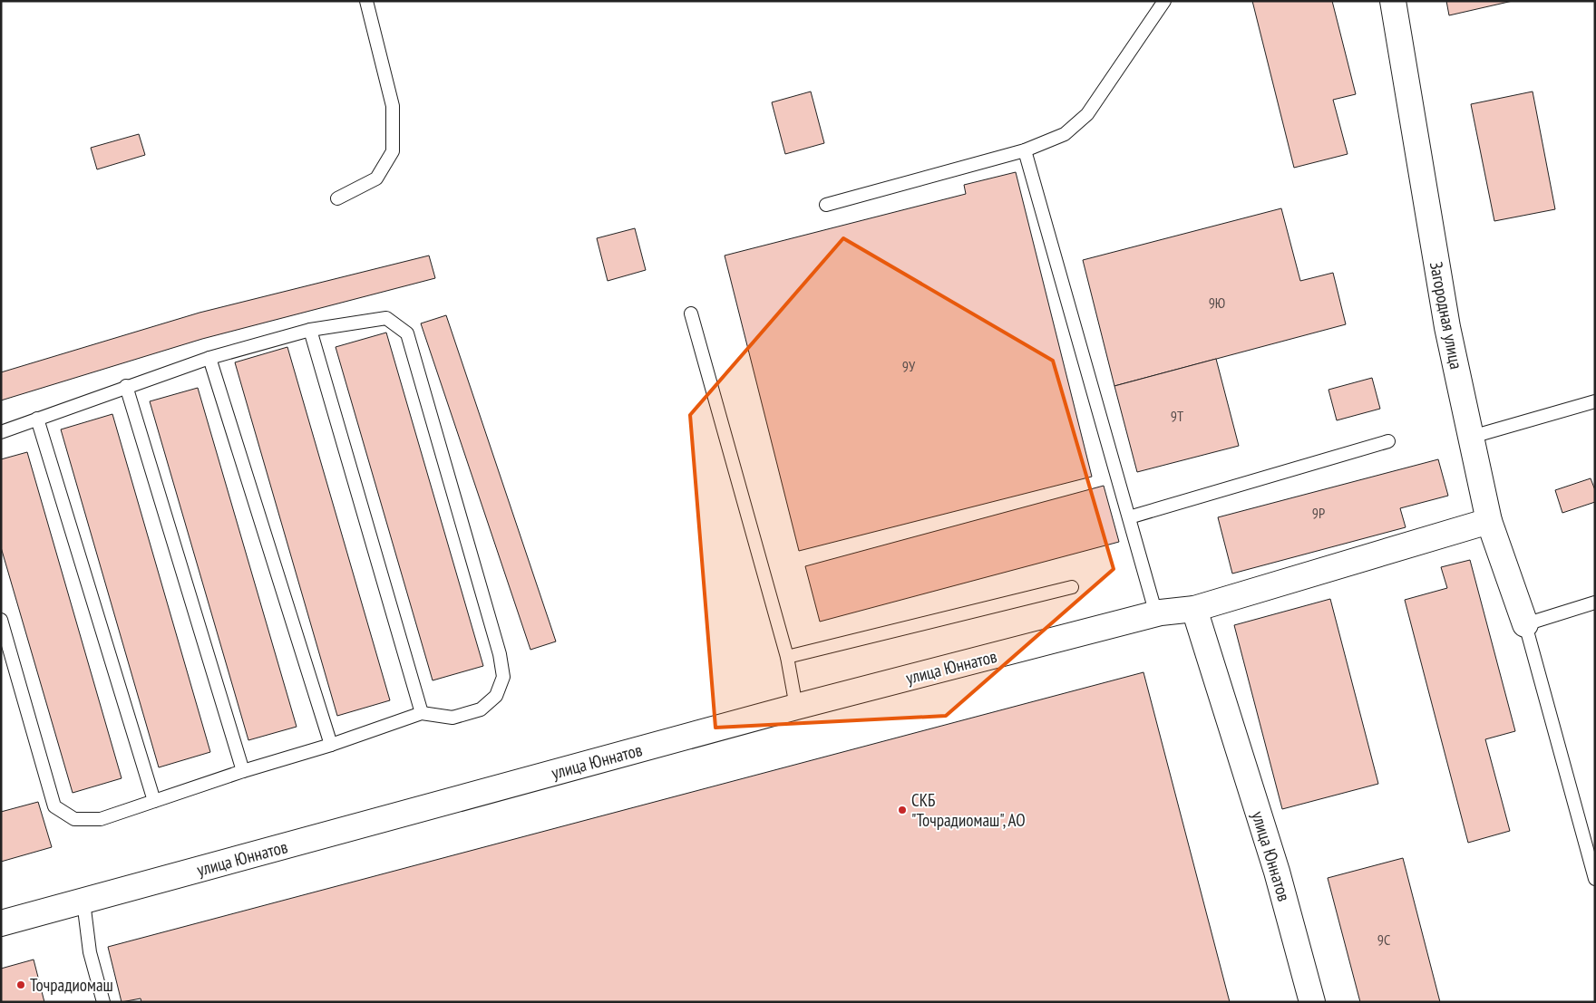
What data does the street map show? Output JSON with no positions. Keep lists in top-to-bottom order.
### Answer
{
  "streets": {
    "street": ["Загородная улица", "улица Юннатов"]
  },
  "crossings": [
    ["Загородная улица", "улица Юннатов"]
  ],
  "places": ["СКБ \"Точрадиомаш\", АО", "Точрадиомаш"],
  "house_numbers": [
    "9Ю",
    "9У",
    "9Т",
    "9Р",
    "9С"
  ]
}
